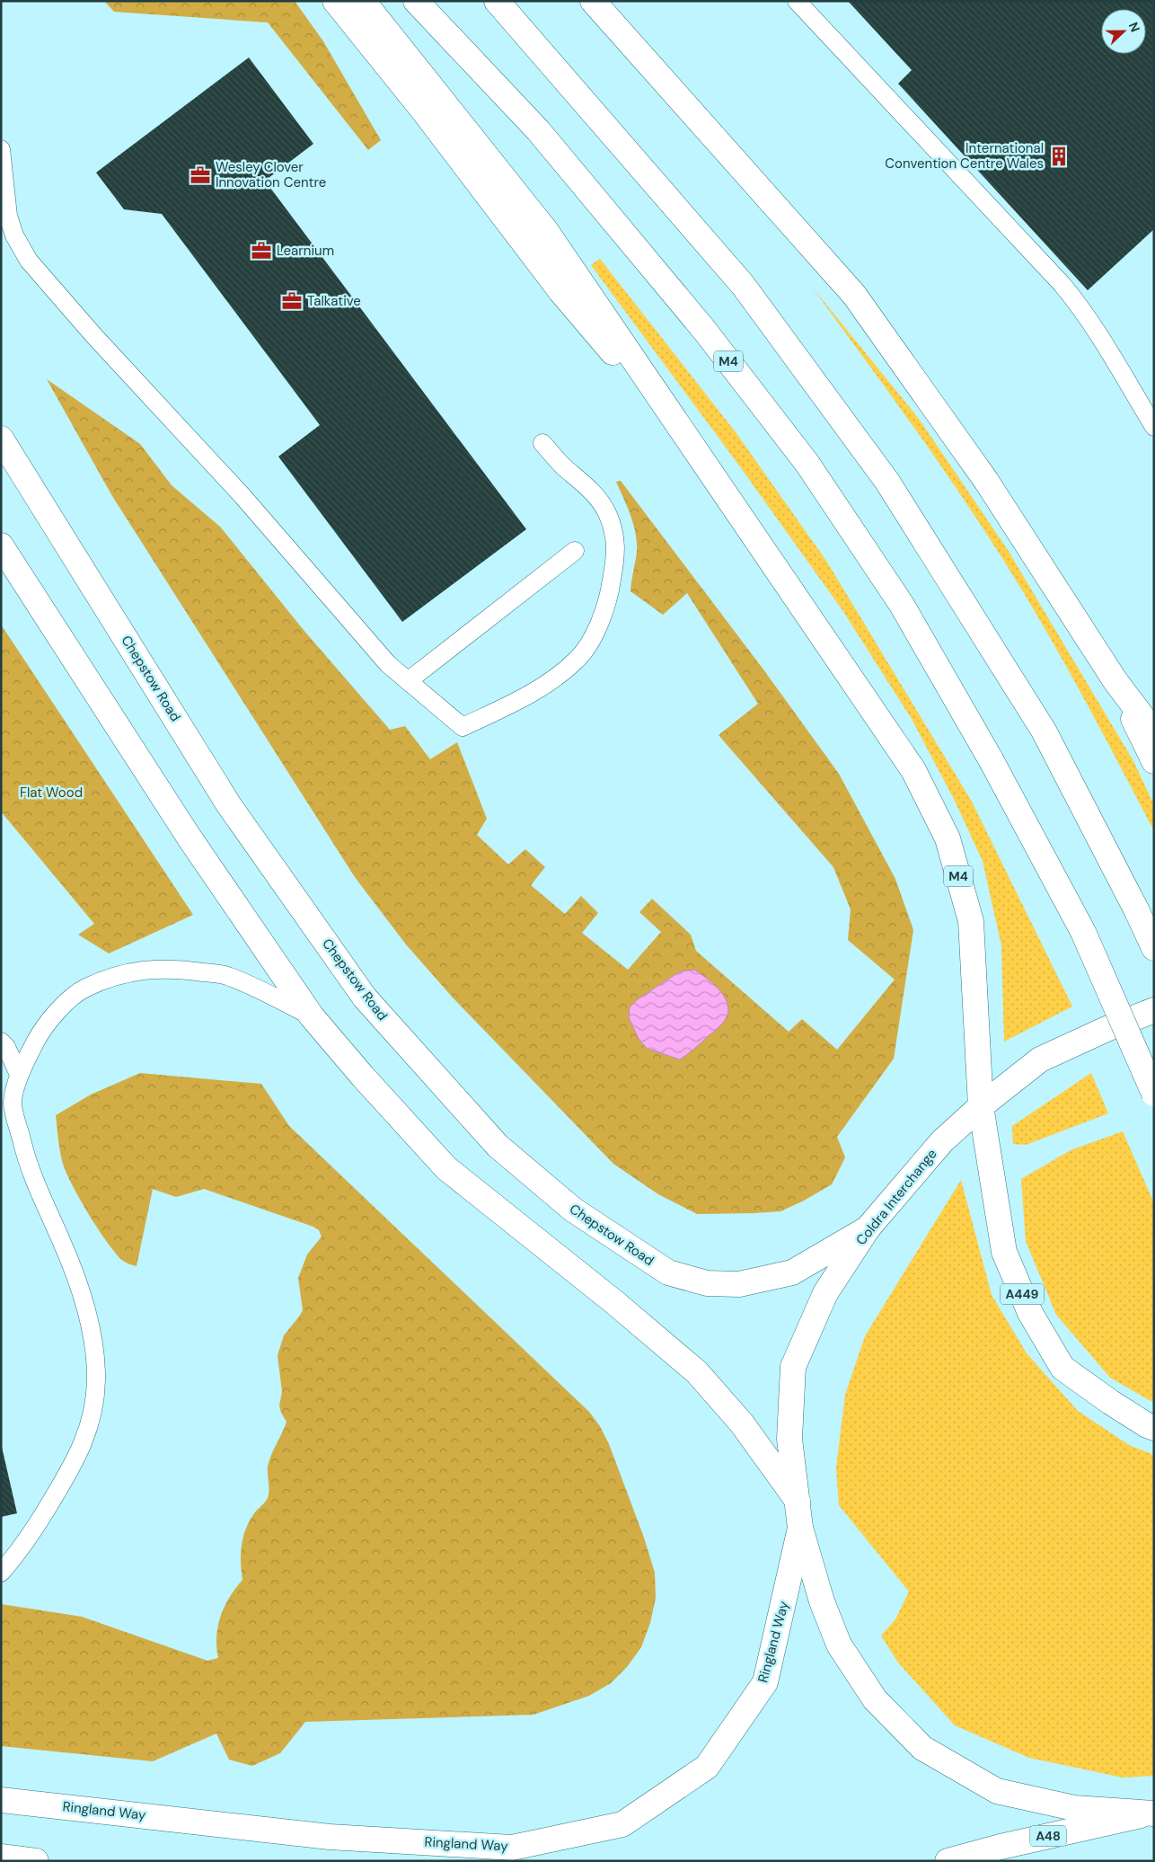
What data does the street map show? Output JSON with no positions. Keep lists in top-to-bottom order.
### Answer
{
  "streets": {
    "main road": [
      "M4",
      "Chepstow Road",
      "Coldra Interchange",
      "A449",
      "Ringland Way",
      "A48"
    ]
  },
  "crossings": [
    ["M4", "Coldra Interchange"],
    ["M4", "A449"],
    ["Chepstow Road", "Coldra Interchange"],
    ["Coldra Interchange", "A449"],
    ["Coldra Interchange", "Ringland Way"],
    ["Coldra Interchange", "A48"]
  ],
  "parks": ["Flat Wood"],
  "places": {
    "building": ["International Convention Centre Wales"],
    "office": ["Wesley Clover Innovation Centre", "Learnium", "Talkative"]
  },
  "north": "right"
}
